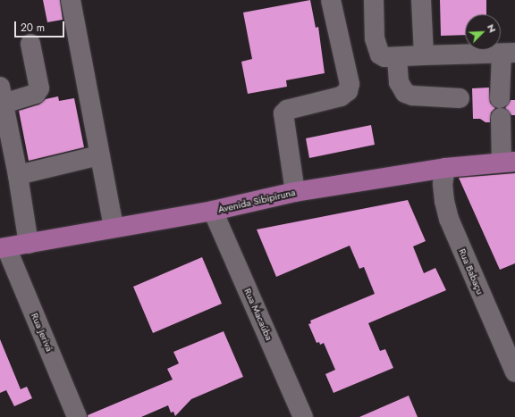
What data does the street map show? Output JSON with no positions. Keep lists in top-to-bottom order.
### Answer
{
  "streets": {
    "main road": ["Avenida Sibipiruna"],
    "street": ["Rua Babaçu", "Rua Macaúba", "Rua Jerivá"]
  },
  "crossings": [
    ["Avenida Sibipiruna", "Rua Babaçu"],
    ["Avenida Sibipiruna", "Rua Macaúba"],
    ["Avenida Sibipiruna", "Rua Jerivá"]
  ],
  "scale_bar": "20 m",
  "north": "top right"
}
